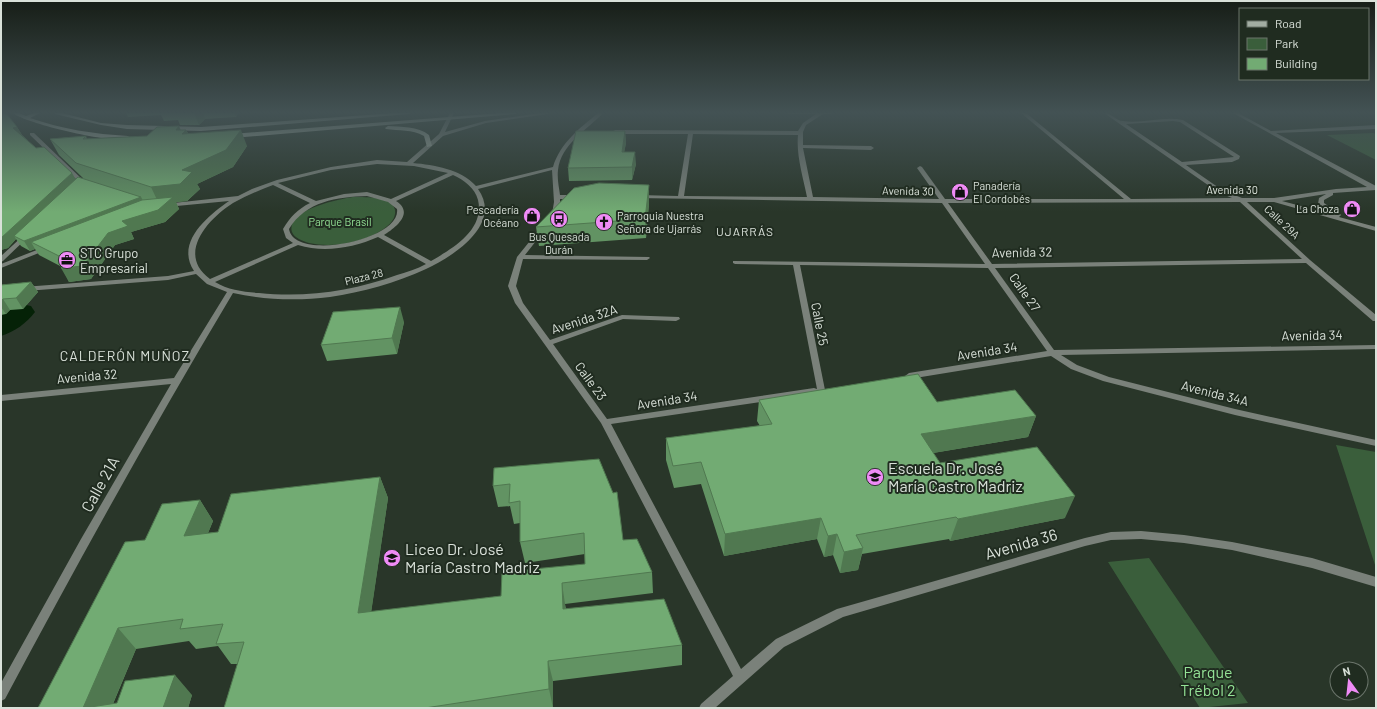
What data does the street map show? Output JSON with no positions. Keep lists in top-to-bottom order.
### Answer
{
  "streets": {
    "street": [
      "Avenida 30",
      "Calle 29A",
      "Avenida 32",
      "Plaza 28",
      "Calle 27",
      "Avenida 32A",
      "Calle 25",
      "Avenida 34",
      "Calle 23",
      "Avenida 34A",
      "Calle 21A",
      "Avenida 36"
    ]
  },
  "crossings": [
    ["Avenida 30", "Calle 29A"],
    ["Avenida 30", "Calle 27"],
    ["Calle 29A", "Avenida 32"],
    ["Avenida 32", "Calle 27"],
    ["Avenida 32", "Calle 25"],
    ["Avenida 32", "Calle 21A"],
    ["Plaza 28", "Calle 21A"],
    ["Calle 27", "Avenida 34"],
    ["Calle 27", "Avenida 34A"],
    ["Avenida 32A", "Calle 23"],
    ["Calle 25", "Avenida 34"],
    ["Avenida 34", "Calle 23"],
    ["Avenida 34", "Avenida 34A"],
    ["Calle 23", "Avenida 36"]
  ],
  "districts": ["UJARRÁS", "CALDERÓN MUÑOZ"],
  "parks": ["Parque Brasil", "Parque Trébol 2"],
  "places": {
    "shop": ["Panadería El Cordobés", "La Choza", "Pescadería Océano"],
    "bus stop": ["Bus Quesada Durán"],
    "church": ["Parroquia Nuestra Señora de Ujarrás"],
    "office": ["STC Grupo Empresarial"],
    "school or university": ["Escuela Dr. José María Castro Madriz", "Liceo Dr. José María Castro Madriz"]
  },
  "legend": ["Road", "Park", "Building"],
  "north": "top"
}
